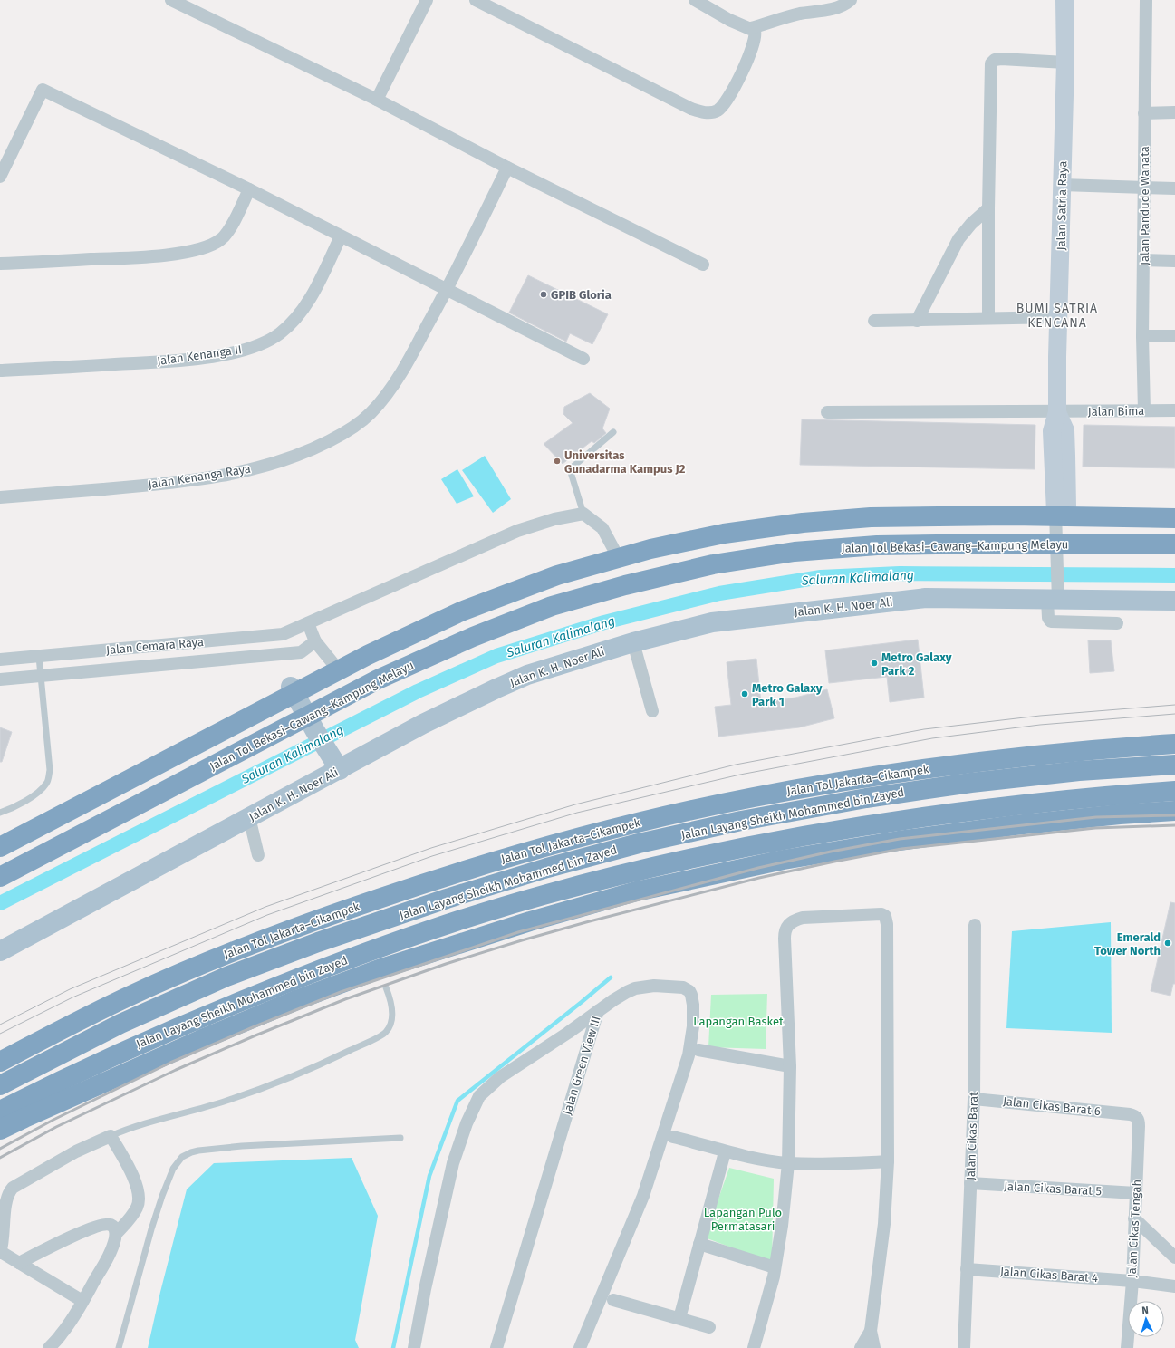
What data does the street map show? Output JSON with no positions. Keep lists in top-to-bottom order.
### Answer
{
  "streets": {
    "highway": ["Jalan Tol Bekasi–Cawang–Kampung Melayu", "Jalan Tol Jakarta–Cikampek", "Jalan Layang Sheikh Mohammed bin Zayed"],
    "main road": ["Jalan K. H. Noer Ali"],
    "street": [
      "Jalan Satria Raya",
      "Jalan Pandude Wanata",
      "Jalan Kenanga II",
      "Jalan Bima",
      "Jalan Kenanga Raya",
      "Jalan Cemara Raya",
      "Jalan Green View III",
      "Jalan Cikas Barat 6",
      "Jalan Cikas Barat",
      "Jalan Cikas Barat 5",
      "Jalan Cikas Tengah",
      "Jalan Cikas Barat 4"
    ]
  },
  "crossings": [
    ["Jalan Satria Raya", "Jalan Bima"],
    ["Jalan Pandude Wanata", "Jalan Bima"],
    ["Jalan Cikas Barat 6", "Jalan Cikas Barat"],
    ["Jalan Cikas Barat 6", "Jalan Cikas Tengah"],
    ["Jalan Cikas Barat", "Jalan Cikas Barat 5"],
    ["Jalan Cikas Barat", "Jalan Cikas Barat 4"],
    ["Jalan Cikas Barat 5", "Jalan Cikas Tengah"],
    ["Jalan Cikas Tengah", "Jalan Cikas Barat 4"]
  ],
  "districts": ["BUMI SATRIA KENCANA"],
  "water": ["Saluran Kalimalang"],
  "parks": ["Lapangan Basket", "Lapangan Pulo Permatasari"],
  "places": [
    "GPIB Gloria",
    "Universitas Gunadarma Kampus J2",
    "Metro Galaxy Park 2",
    "Metro Galaxy Park 1",
    "Emerald Tower North"
  ],
  "north": "top"
}
